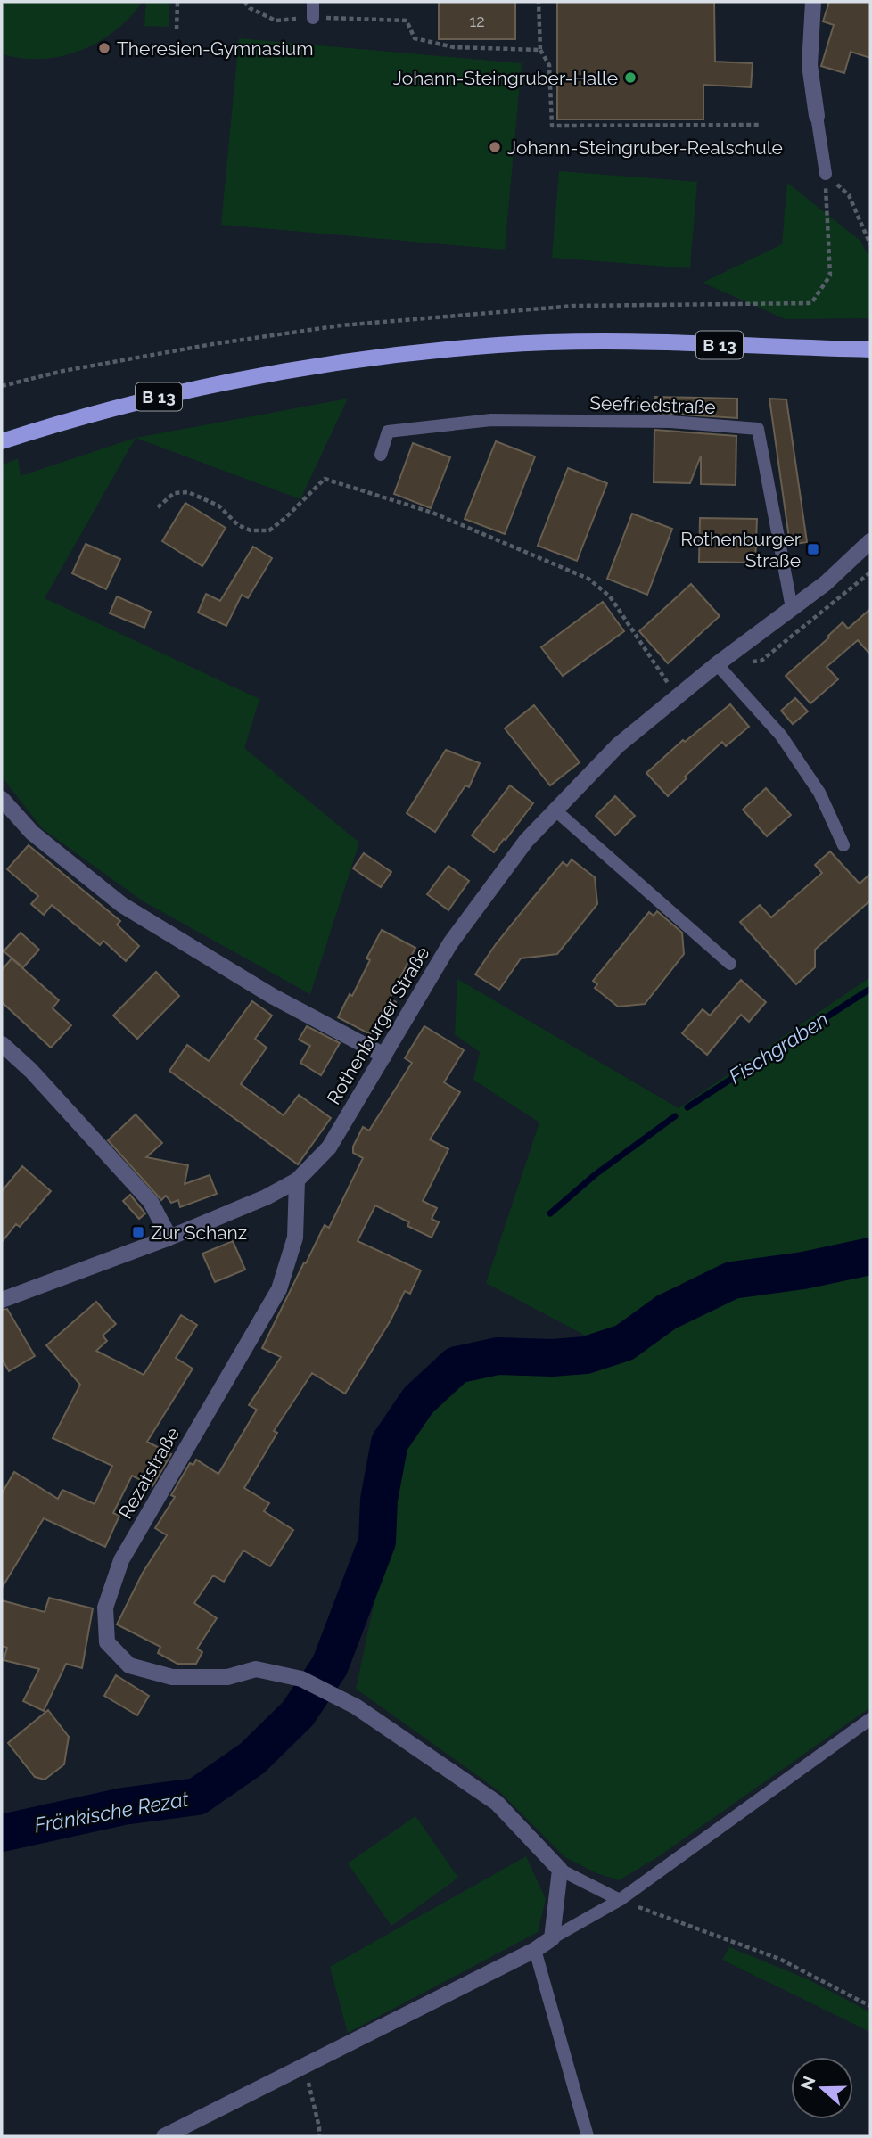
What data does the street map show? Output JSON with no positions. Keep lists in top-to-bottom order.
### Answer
{
  "streets": {
    "main road": ["B 13"],
    "street": ["Rothenburger Straße", "Rezatstraße"],
    "lane": ["Seefriedstraße"]
  },
  "crossings": [
    ["Seefriedstraße", "Rothenburger Straße"],
    ["Rothenburger Straße", "Rezatstraße"]
  ],
  "water": ["Fischgraben", "Fränkische Rezat"],
  "places": {
    "other": ["Theresien-Gymnasium", "Johann-Steingruber-Halle", "Johann-Steingruber-Realschule"],
    "transit": ["Rothenburger Straße", "Zur Schanz"]
  },
  "house_numbers": ["12"],
  "north": "left"
}
